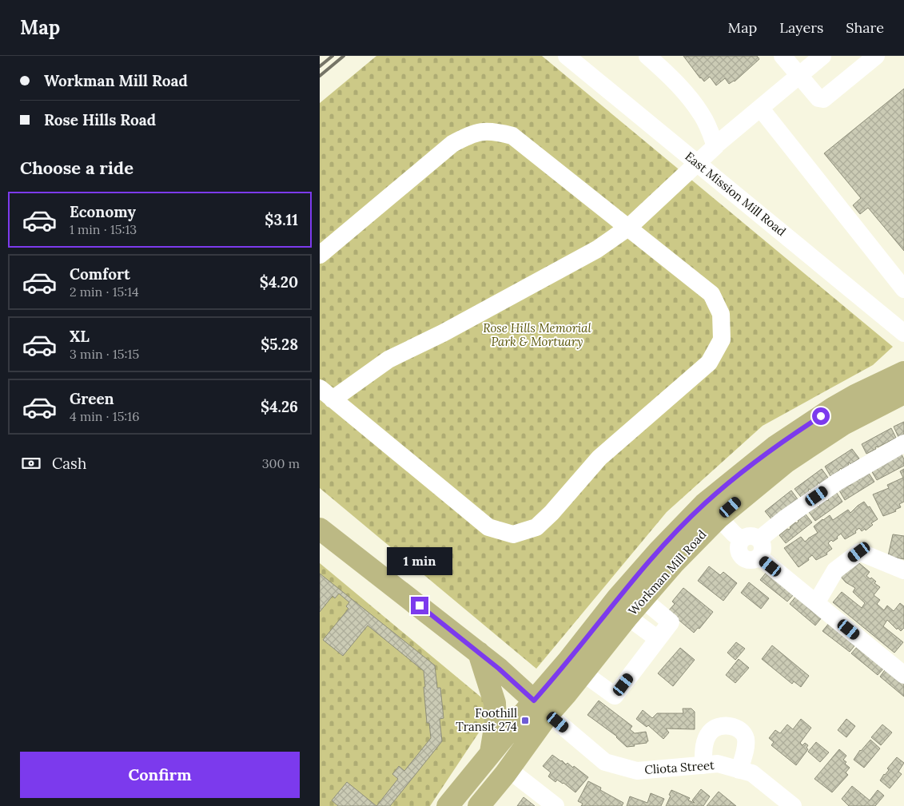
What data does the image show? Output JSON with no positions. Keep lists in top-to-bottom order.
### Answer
{
  "streets": {
    "main road": ["Workman Mill Road"],
    "street": ["East Mission Mill Road", "Cliota Street"]
  },
  "crossings": [
    ["Workman Mill Road", "Cliota Street"]
  ],
  "parks": ["Rose Hills Memorial Park & Mortuary"],
  "places": {
    "transit": ["Foothill Transit 274"]
  },
  "page": {
    "header": "Map",
    "nav": ["Map", "Layers", "Share"],
    "banner": ["Workman Mill Road", "Rose Hills Road"],
    "heading": "Choose a ride",
    "list": [
      {
        "name": "Economy",
        "note": "1 min · 15:13",
        "value": "$3.11"
      },
      {
        "name": "Comfort",
        "note": "2 min · 15:14",
        "value": "$4.20"
      },
      {
        "name": "XL",
        "note": "3 min · 15:15",
        "value": "$5.28"
      },
      {
        "name": "Green",
        "note": "4 min · 15:16",
        "value": "$4.26"
      }
    ],
    "pay": ["Cash", "300 m"],
    "bubble": "1 min",
    "buttons": "Confirm"
  }
}
